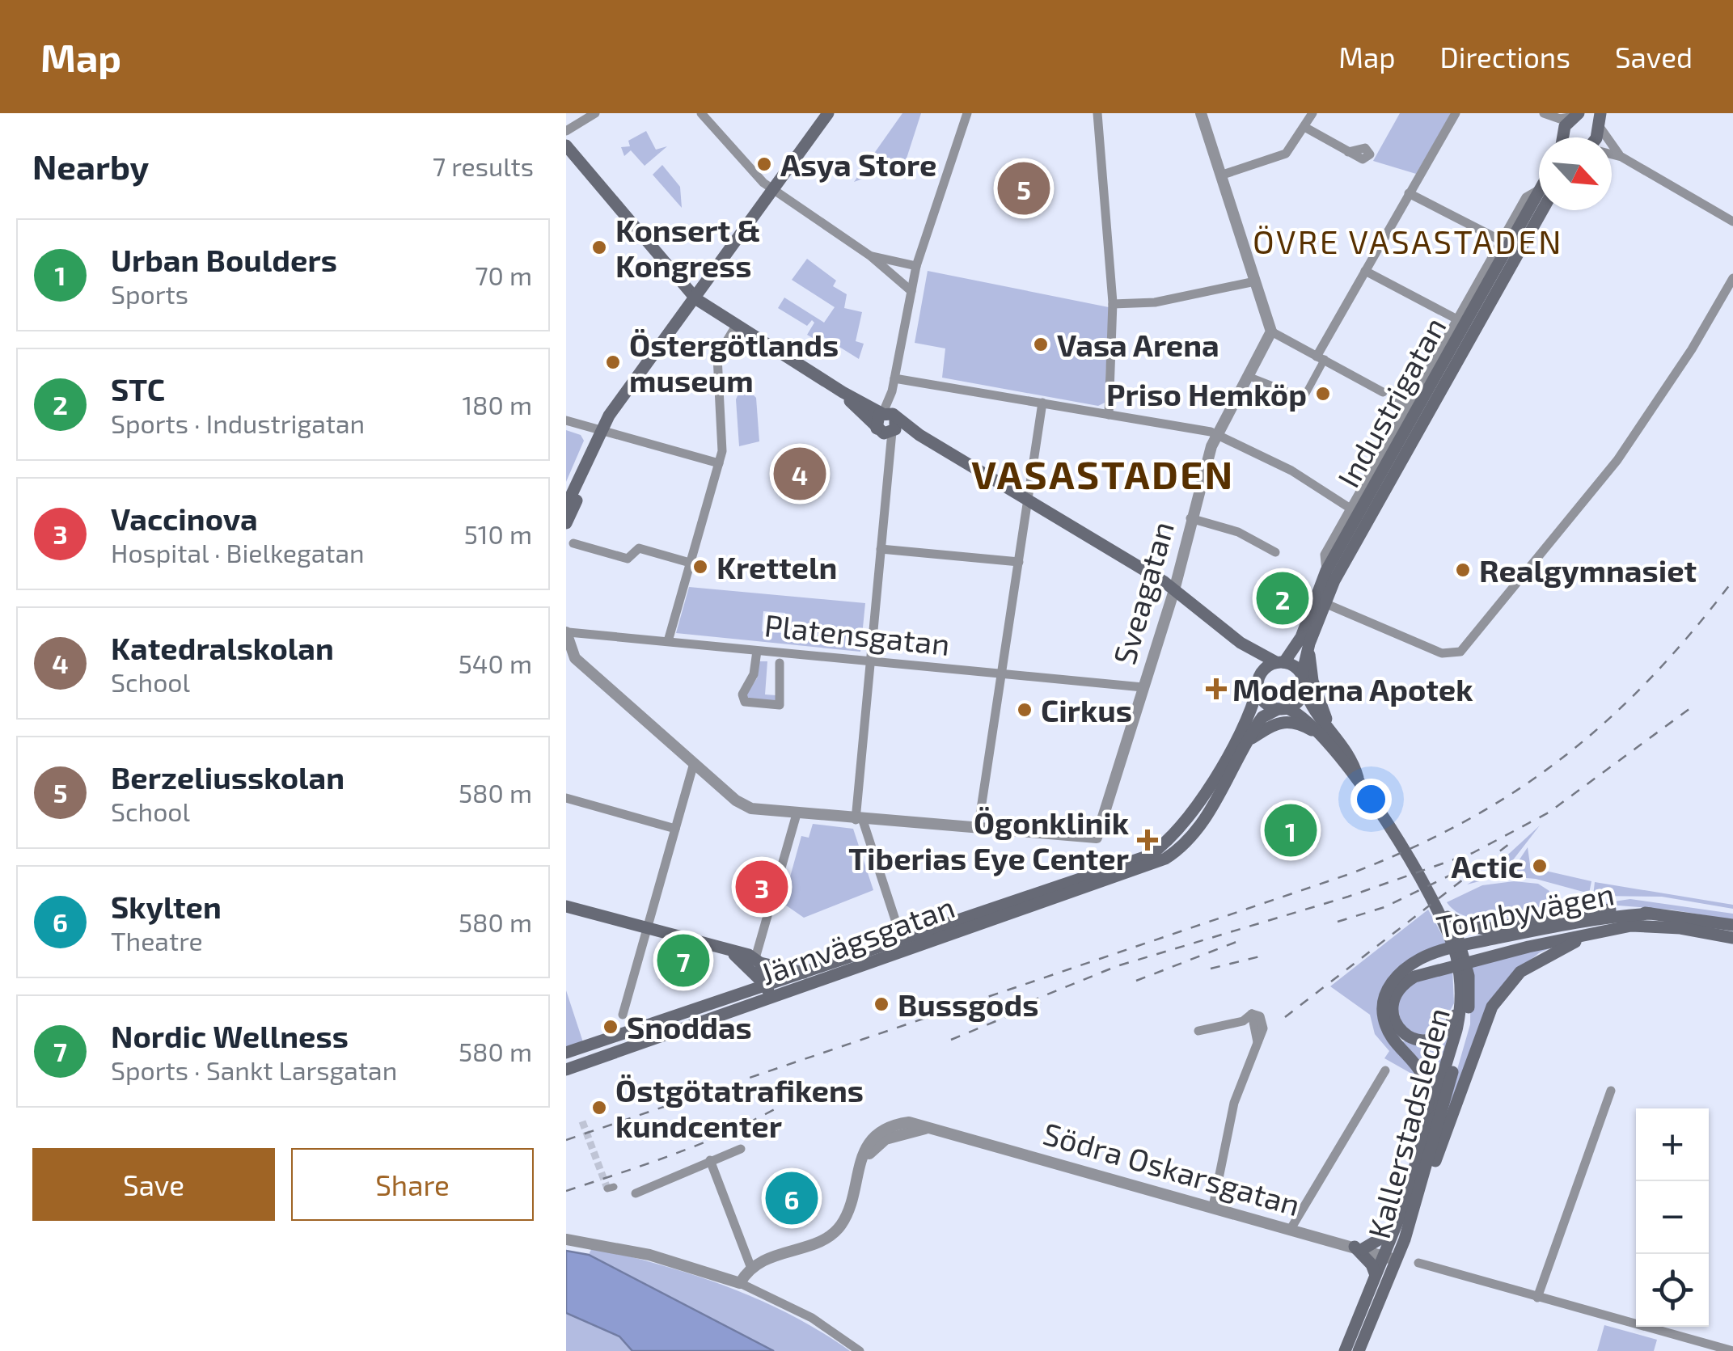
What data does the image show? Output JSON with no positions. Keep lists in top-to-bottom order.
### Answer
{
  "streets": {
    "main road": [
      "Industrigatan",
      "Tornbyvägen",
      "Järnvägsgatan",
      "Kallerstadsleden"
    ],
    "street": ["Sveagatan", "Platensgatan", "Södra Oskarsgatan"]
  },
  "crossings": [
    ["Industrigatan", "Järnvägsgatan"],
    ["Industrigatan", "Kallerstadsleden"],
    ["Sveagatan", "Platensgatan"],
    ["Tornbyvägen", "Kallerstadsleden"],
    ["Järnvägsgatan", "Kallerstadsleden"],
    ["Kallerstadsleden", "Södra Oskarsgatan"]
  ],
  "districts": ["ÖVRE VASASTADEN", "VASASTADEN"],
  "places": {
    "other": [
      "Asya Store",
      "Konsert & Kongress",
      "Vasa Arena",
      "Östergötlands museum",
      "Priso Hemköp",
      "Kretteln",
      "Realgymnasiet",
      "Cirkus",
      "Actic",
      "Bussgods",
      "Snoddas",
      "Östgötatrafikens kundcenter"
    ],
    "health": ["Moderna Apotek", "Ögonklinik Tiberias Eye Center"]
  },
  "north": "bottom right",
  "page": {
    "header": "Map",
    "nav": ["Map", "Directions", "Saved"],
    "heading": ["Nearby", "7 results"],
    "pins": [
      "5",
      "4",
      "2",
      "1",
      "3",
      "7",
      "6"
    ],
    "list": [
      {
        "mark": "1",
        "name": "Urban Boulders",
        "note": "Sports",
        "value": "70 m"
      },
      {
        "mark": "2",
        "name": "STC",
        "note": "Sports · Industrigatan",
        "value": "180 m"
      },
      {
        "mark": "3",
        "name": "Vaccinova",
        "note": "Hospital · Bielkegatan",
        "value": "510 m"
      },
      {
        "mark": "4",
        "name": "Katedralskolan",
        "note": "School",
        "value": "540 m"
      },
      {
        "mark": "5",
        "name": "Berzeliusskolan",
        "note": "School",
        "value": "580 m"
      },
      {
        "mark": "6",
        "name": "Skylten",
        "note": "Theatre",
        "value": "580 m"
      },
      {
        "mark": "7",
        "name": "Nordic Wellness",
        "note": "Sports · Sankt Larsgatan",
        "value": "580 m"
      }
    ],
    "map_buttons": ["+", "−"],
    "buttons": ["Save", "Share"]
  }
}
